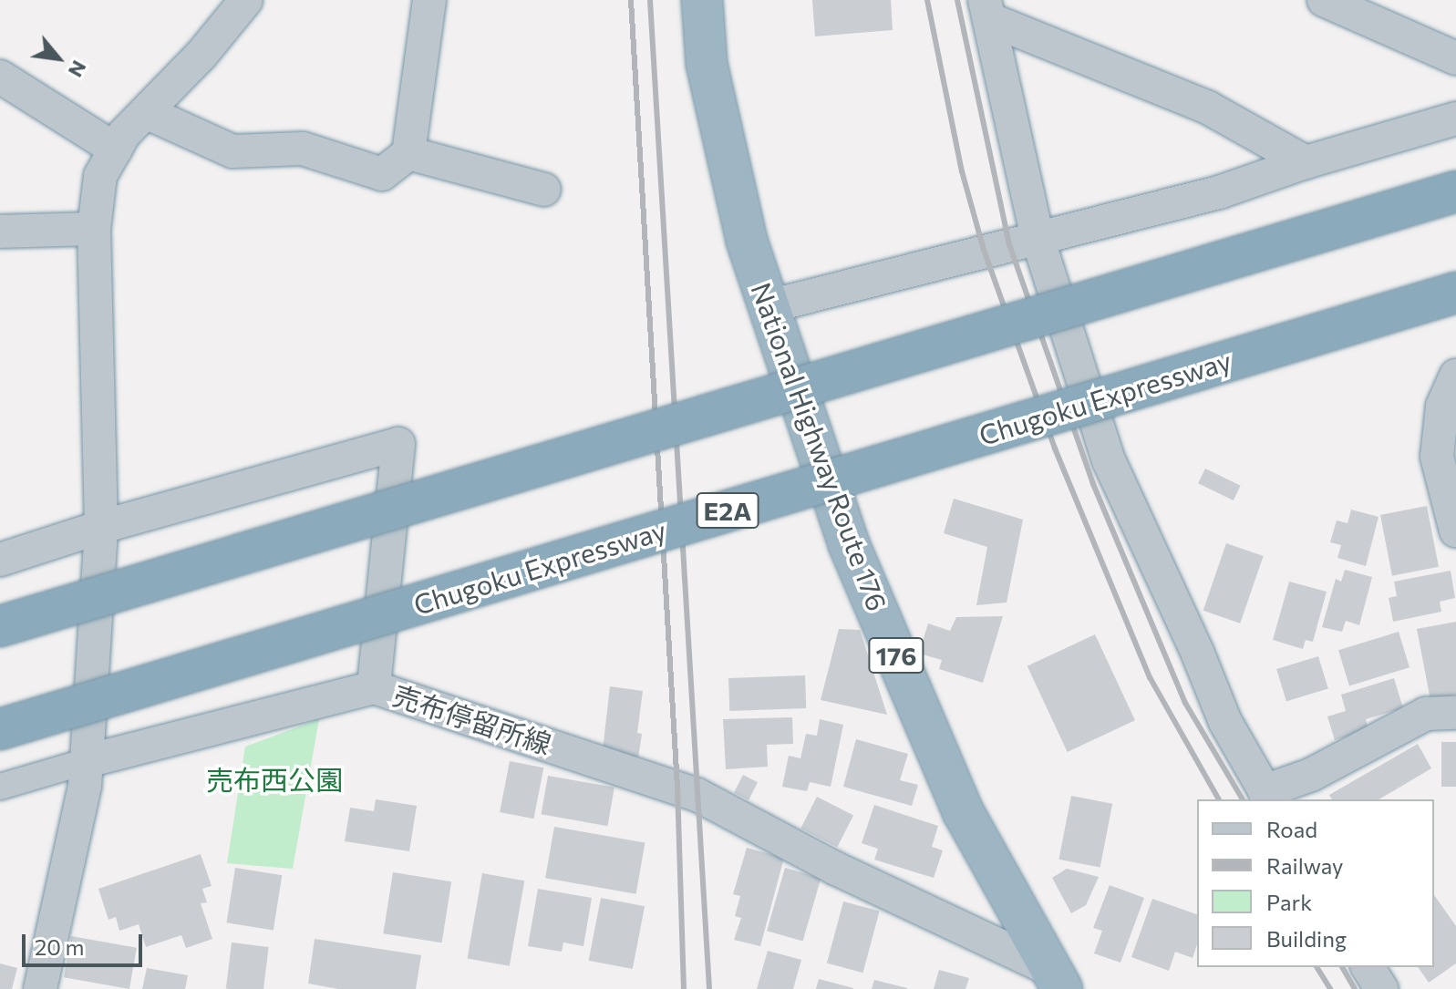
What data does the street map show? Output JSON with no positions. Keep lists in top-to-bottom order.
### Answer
{
  "streets": {
    "highway": [
      "Chugoku Expressway",
      "National Highway Route 176",
      "E2A",
      "176"
    ],
    "street": ["売布停留所線"]
  },
  "crossings": [
    ["National Highway Route 176", "売布停留所線"]
  ],
  "parks": ["売布西公園"],
  "legend": [
    "Road",
    "Railway",
    "Park",
    "Building"
  ],
  "scale_bar": "20 m",
  "north": "bottom right"
}
